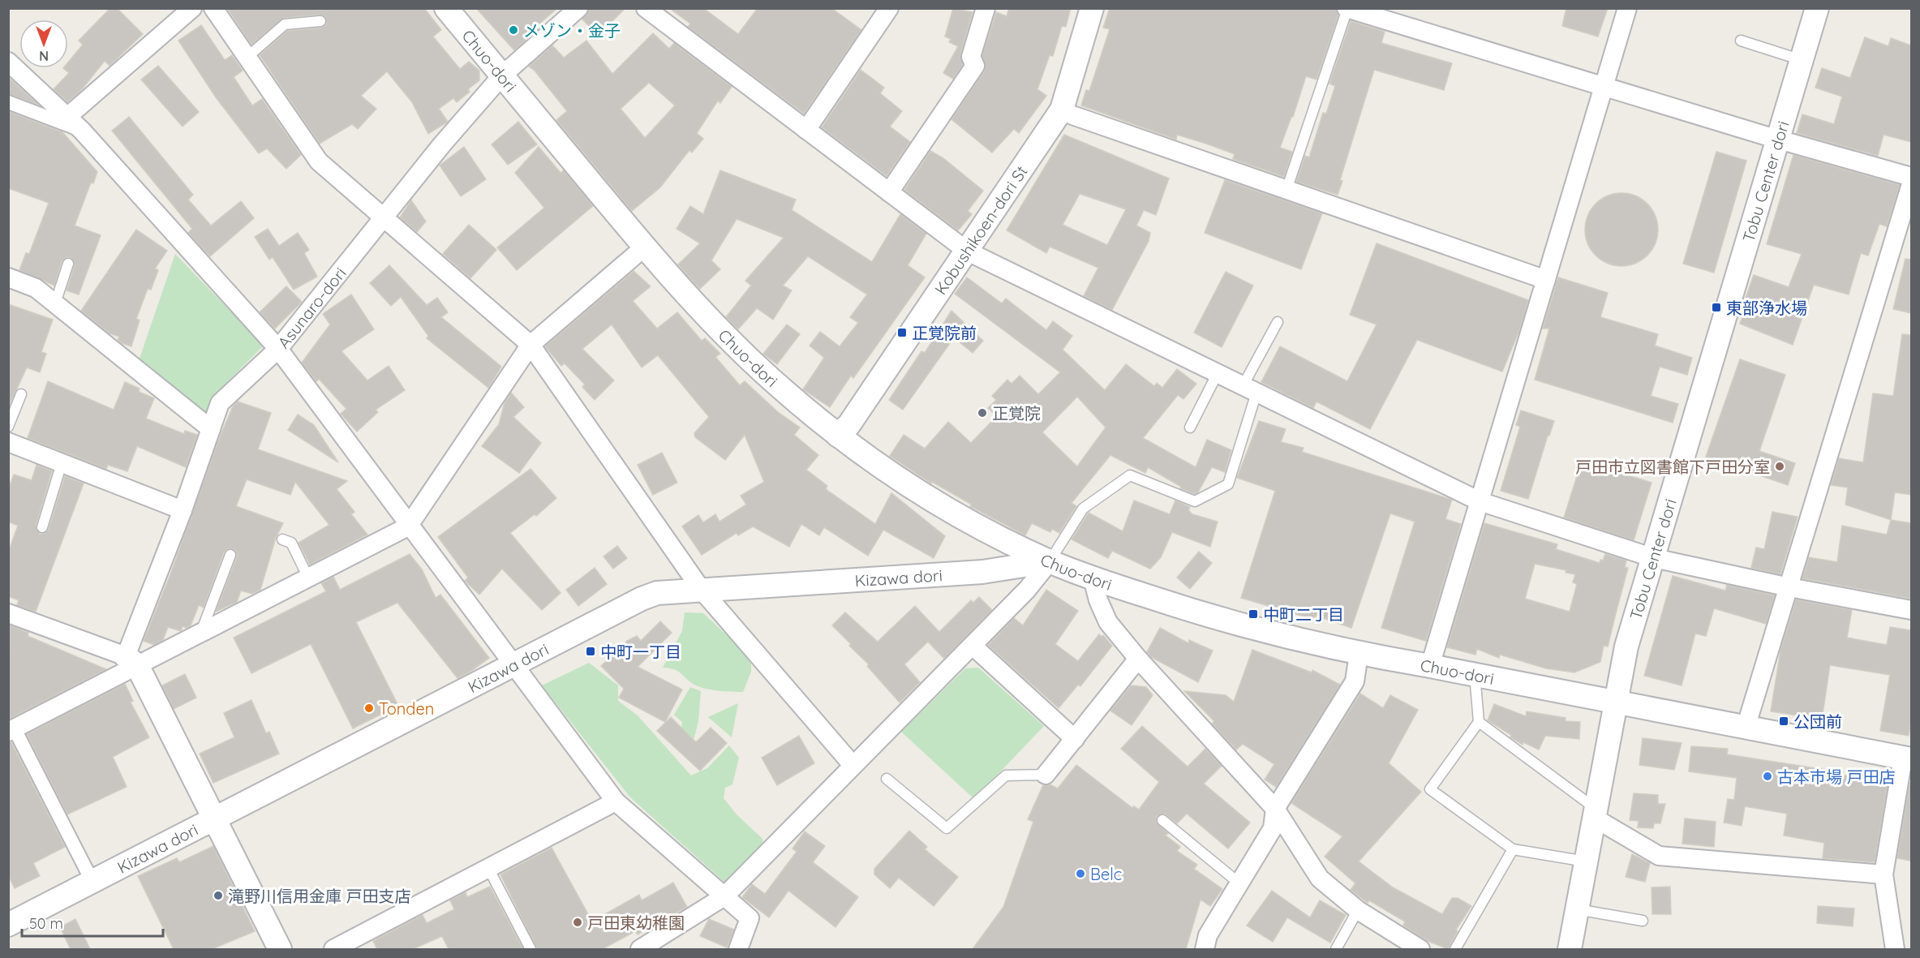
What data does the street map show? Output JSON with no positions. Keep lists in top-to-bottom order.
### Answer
{
  "streets": {
    "street": [
      "Chuo-dori",
      "Tobu Center dori",
      "Kobushikoen-dori St",
      "Asunaro-dori",
      "Kizawa dori"
    ]
  },
  "crossings": [
    ["Chuo-dori", "Tobu Center dori"],
    ["Chuo-dori", "Kobushikoen-dori St"],
    ["Chuo-dori", "Asunaro-dori"],
    ["Chuo-dori", "Kizawa dori"]
  ],
  "places": {
    "other": [
      "メゾン・金子",
      "正覚院",
      "戸田市立図書館下戸田分室",
      "Tonden",
      "古本市場 戸田店",
      "Belc",
      "滝野川信用金庫 戸田支店",
      "戸田東幼稚園"
    ],
    "transit": [
      "東部浄水場",
      "正覚院前",
      "中町二丁目",
      "中町一丁目",
      "公団前"
    ]
  },
  "scale_bar": "50 m",
  "north": "bottom"
}
